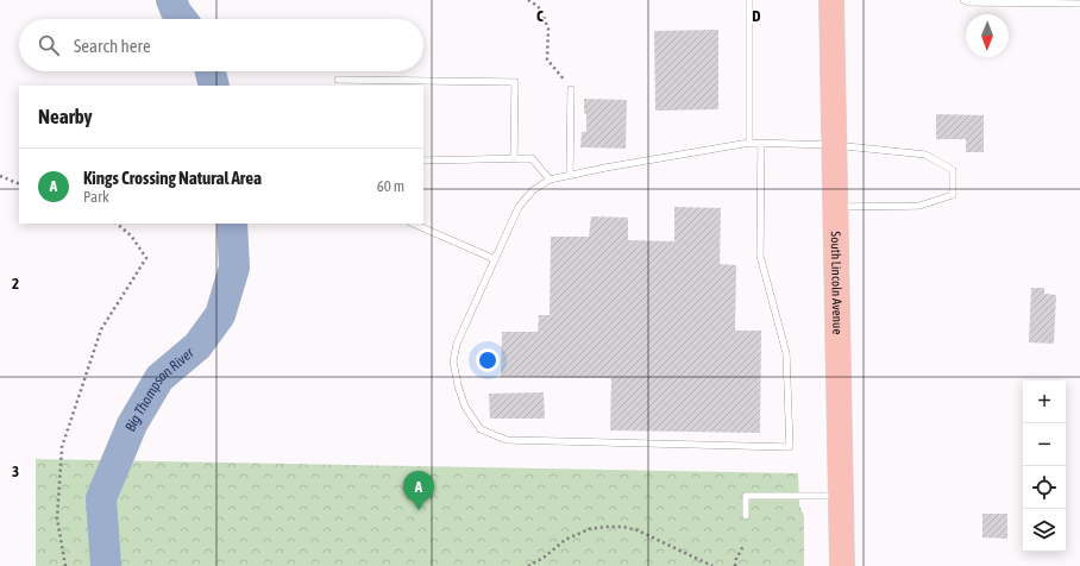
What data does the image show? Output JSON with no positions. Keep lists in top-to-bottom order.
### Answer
{
  "streets": {
    "highway": ["South Lincoln Avenue"]
  },
  "water": ["Big Thompson River"],
  "north": "bottom",
  "page": {
    "search": "Search here",
    "heading": "Nearby",
    "list": [
      {
        "mark": "A",
        "name": "Kings Crossing Natural Area",
        "note": "Park",
        "value": "60 m"
      }
    ],
    "map_buttons": ["+", "−"],
    "pins": "A"
  },
  "grid": {
    "columns": ["C", "D"],
    "rows": ["2", "3"]
  }
}
